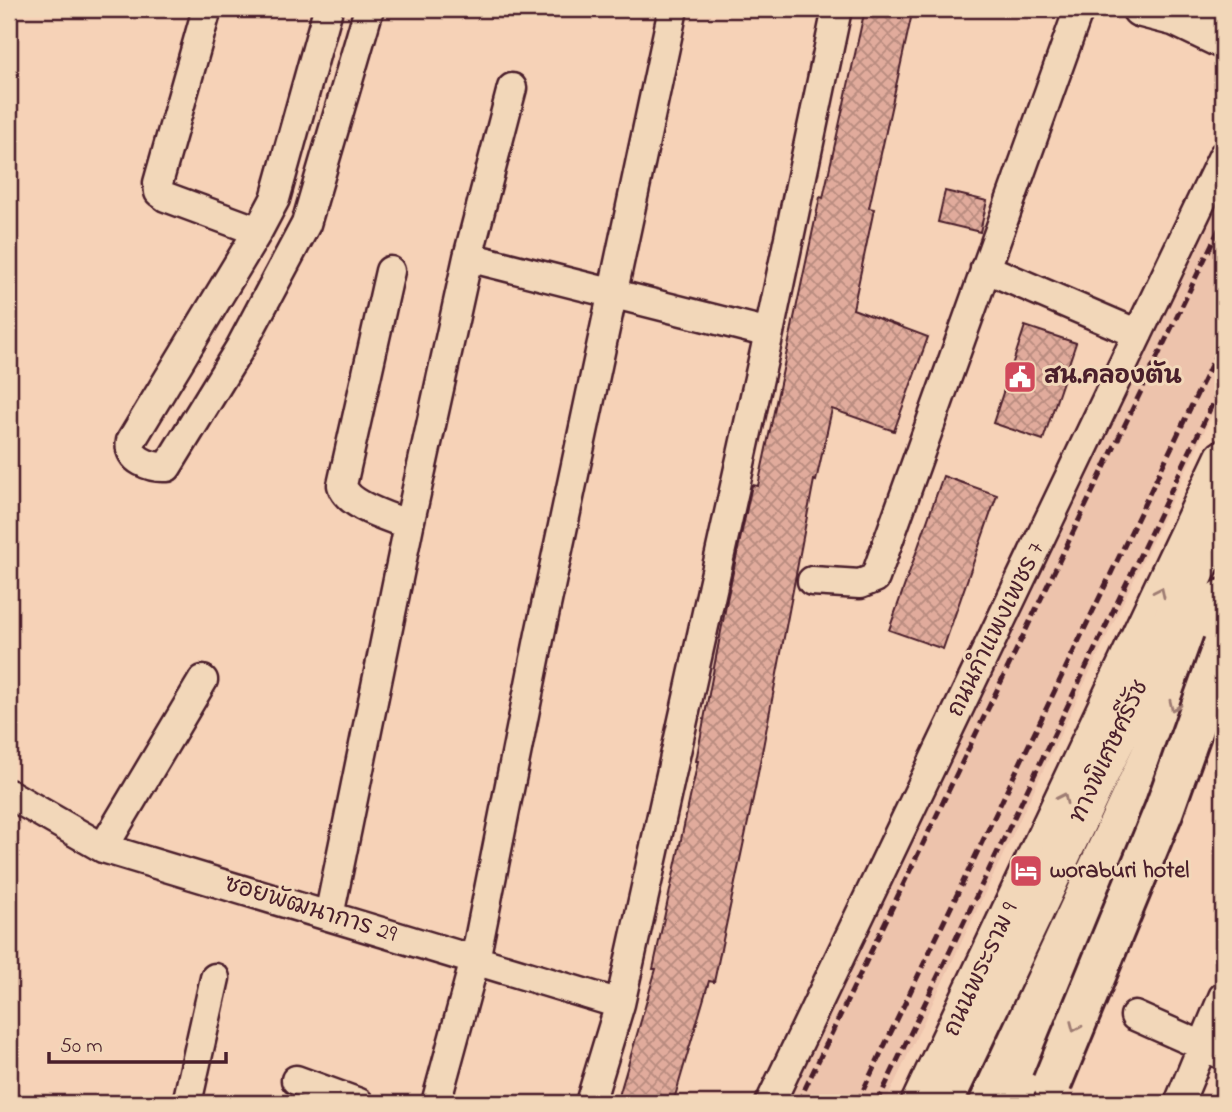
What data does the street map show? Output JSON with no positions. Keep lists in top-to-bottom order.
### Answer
{
  "streets": {
    "highway": ["ทางพิเศษศรีรัช"],
    "main road": ["ถนนพระราม 9"],
    "street": ["ถนนกำแพงเพชร 7", "ซอยพัฒนาการ 29"]
  },
  "places": {
    "public building": ["สน.คลองตัน"],
    "hotel": ["woraburi hotel"]
  },
  "scale_bar": "50 m"
}
